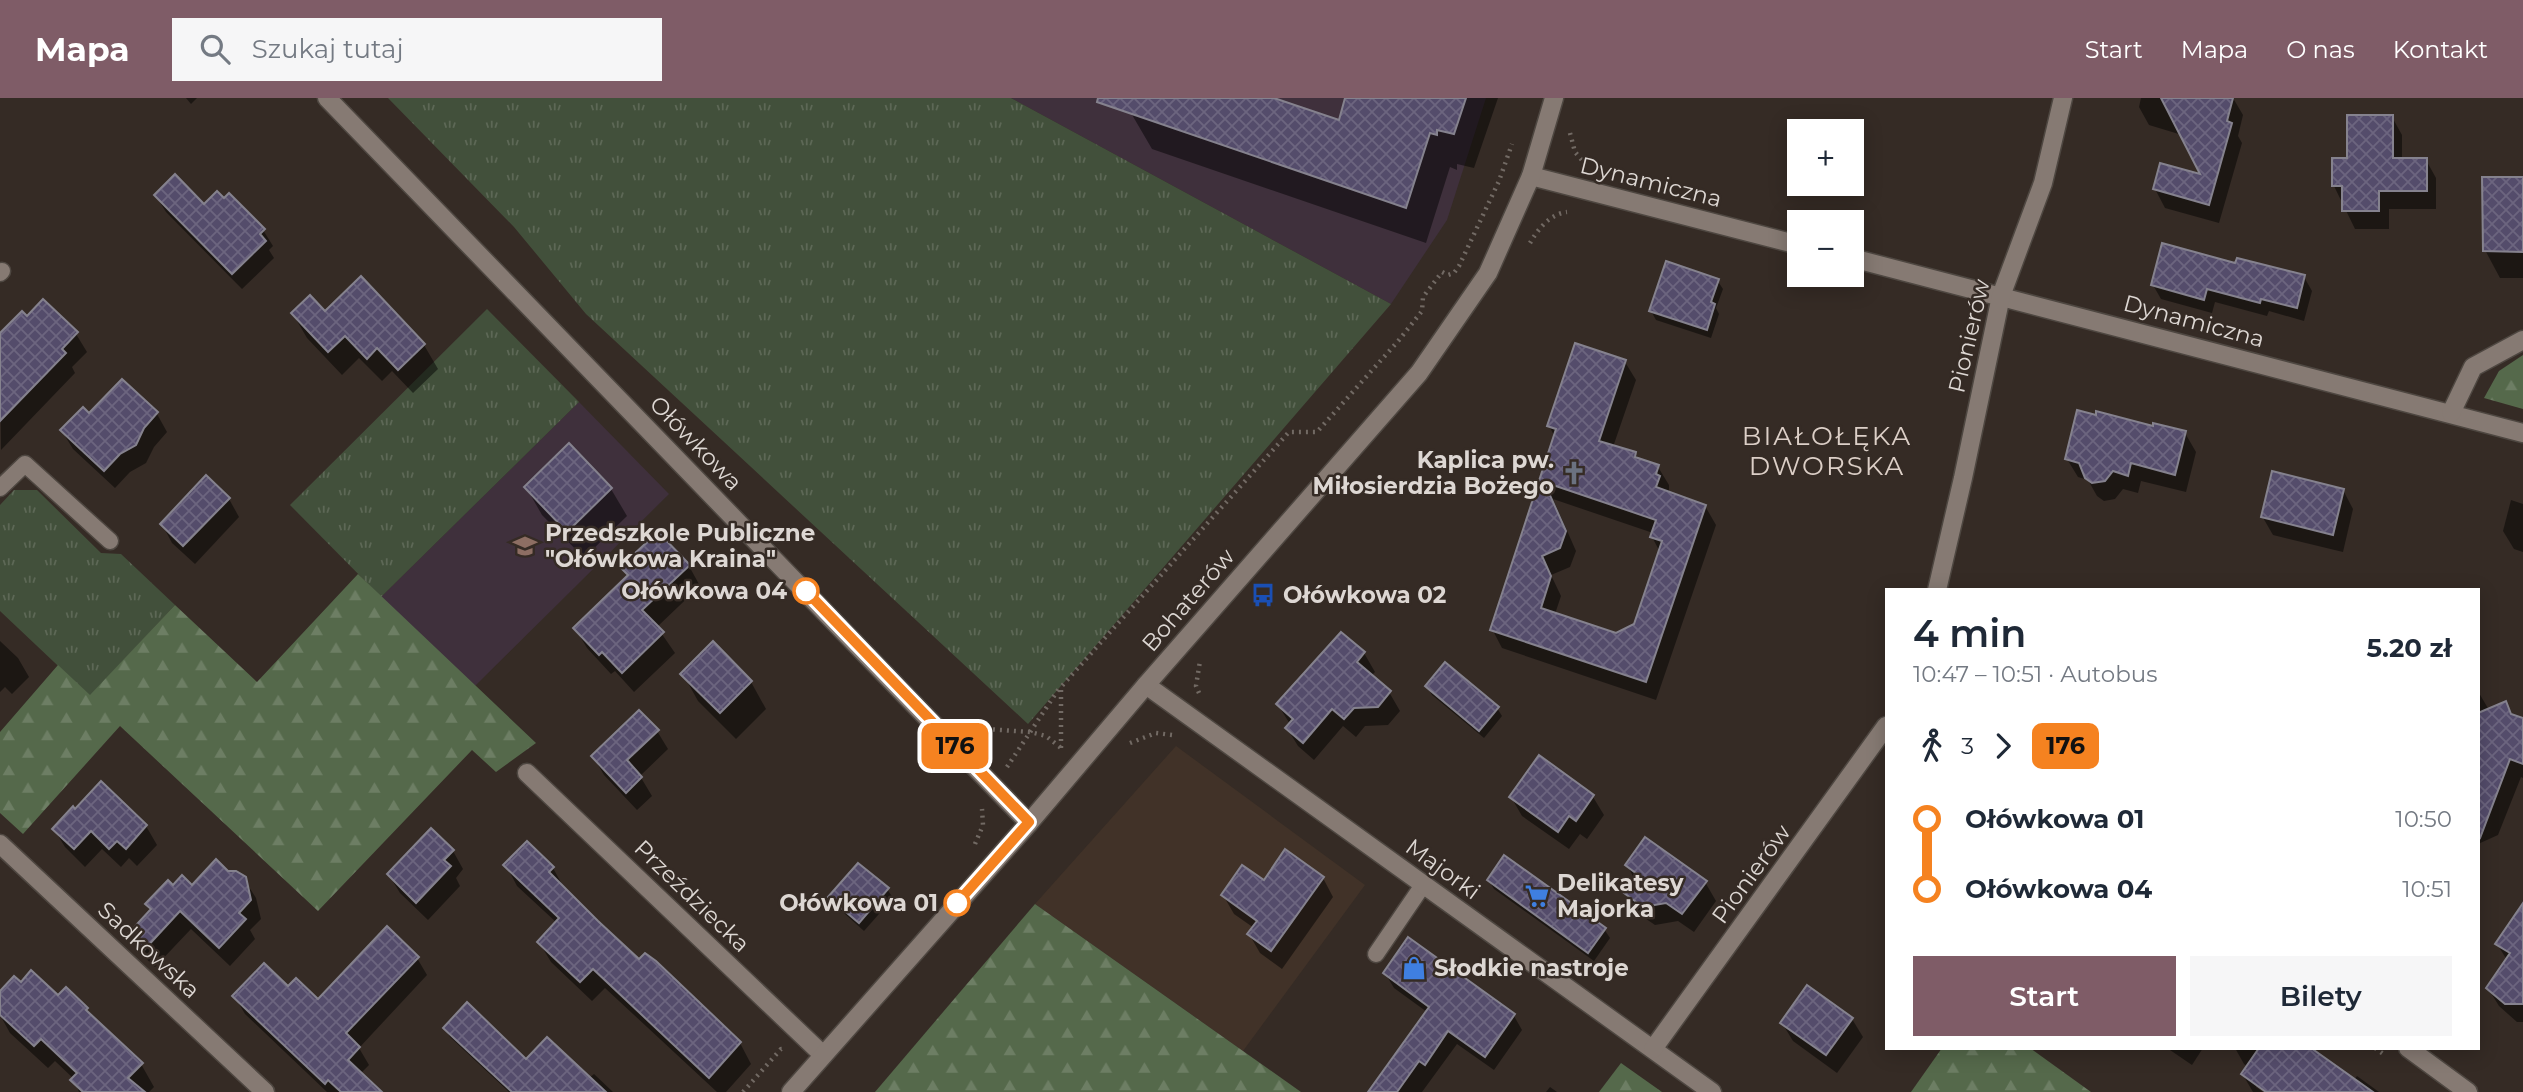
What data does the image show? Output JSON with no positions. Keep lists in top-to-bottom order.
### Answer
{
  "streets": {
    "street": [
      "Dynamiczna",
      "Pionierów",
      "Ołówkowa",
      "Bohaterów",
      "Majorki",
      "Przeździecka",
      "Sadkowska"
    ]
  },
  "crossings": [
    ["Dynamiczna", "Pionierów"],
    ["Dynamiczna", "Bohaterów"],
    ["Pionierów", "Majorki"],
    ["Ołówkowa", "Bohaterów"],
    ["Bohaterów", "Majorki"],
    ["Bohaterów", "Przeździecka"]
  ],
  "districts": ["BIAŁOŁĘKA DWORSKA"],
  "places": {
    "church": ["Kaplica pw. Miłosierdzia Bożego"],
    "school or university": ["Przedszkole Publiczne \"Ołówkowa Kraina\""],
    "other": ["Ołówkowa 04", "Ołówkowa 01"],
    "bus stop": ["Ołówkowa 02"],
    "supermarket": ["Delikatesy Majorka"],
    "shop": ["Słodkie nastroje"]
  },
  "lines": ["bus line 176"],
  "page": {
    "header": "Mapa",
    "search": "Szukaj tutaj",
    "nav": [
      "Start",
      "Mapa",
      "O nas",
      "Kontakt"
    ],
    "on_map": "176",
    "map_buttons": ["+", "−"],
    "heading": ["4 min", "10:47 – 10:51 · Autobus", "5.20 zł"],
    "legs": ["3", "176"],
    "list": [
      {
        "name": "Ołówkowa 01",
        "value": "10:50"
      },
      {
        "name": "Ołówkowa 04",
        "value": "10:51"
      }
    ],
    "buttons": ["Start", "Bilety"]
  }
}
